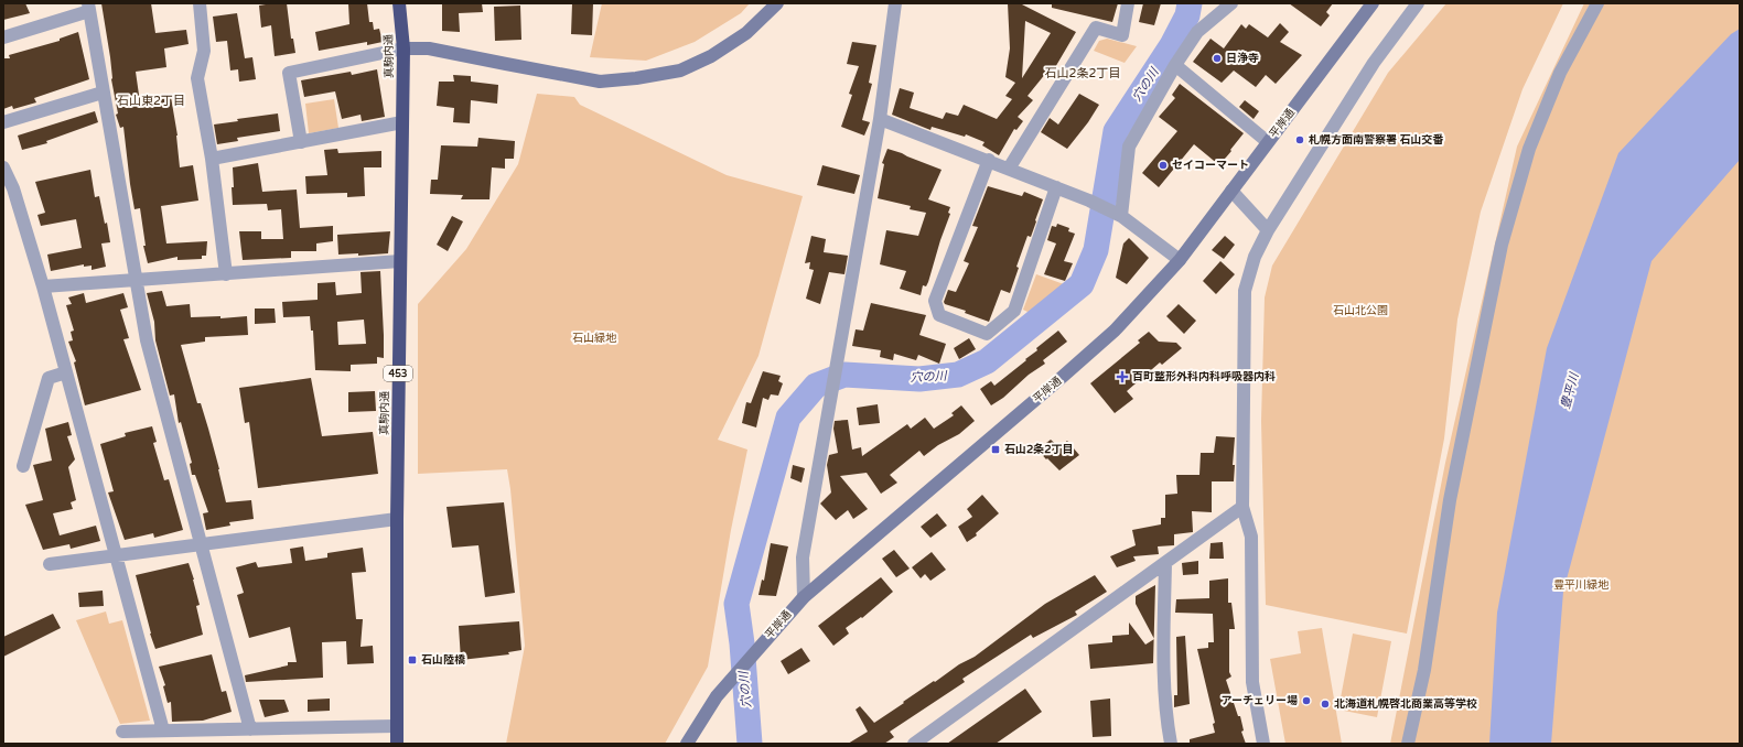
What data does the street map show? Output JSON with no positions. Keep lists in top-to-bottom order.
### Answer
{
  "streets": {
    "highway": ["真駒内通", "453"],
    "street": ["平岸通"]
  },
  "districts": ["石山2条2丁目", "石山東2丁目"],
  "water": ["穴の川", "豊平川"],
  "parks": ["石山北公園", "石山緑地", "豊平川緑地"],
  "places": {
    "other": [
      "日浄寺",
      "札幌方面南警察署 石山交番",
      "セイコーマート",
      "アーチェリー場",
      "北海道札幌啓北商業高等学校"
    ],
    "health": ["百町整形外科内科呼吸器内科"],
    "transit": ["石山2条2丁目", "石山陸橋"]
  }
}
